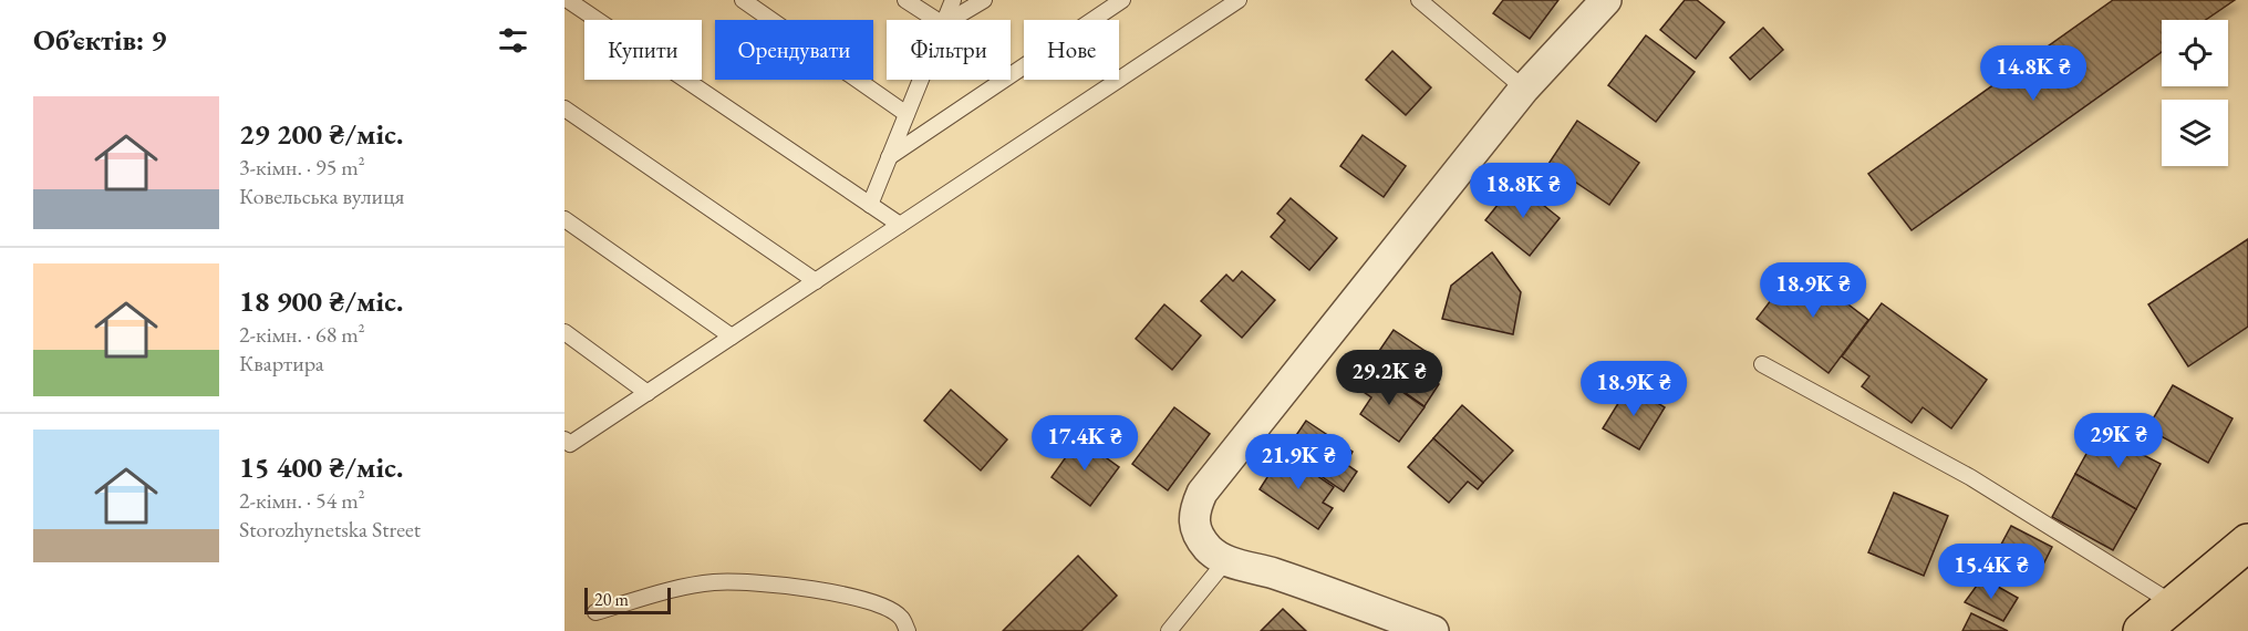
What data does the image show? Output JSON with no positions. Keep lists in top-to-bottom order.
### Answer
{
  "scale_bar": "20 m",
  "page": {
    "heading": "Об’єктів: 9",
    "chip": [
      "Купити",
      "Орендувати",
      "Фільтри",
      "Нове"
    ],
    "price": [
      "14.8K ₴",
      "18.8K ₴",
      "18.9K ₴",
      "29.2K ₴",
      "18.9K ₴",
      "29K ₴",
      "17.4K ₴",
      "21.9K ₴",
      "15.4K ₴"
    ],
    "list": [
      {
        "name": "29 200 ₴/міс.",
        "note": "3-кімн. · 95 m² · Ковельська вулиця"
      },
      {
        "name": "18 900 ₴/міс.",
        "note": "2-кімн. · 68 m² · Квартира"
      },
      {
        "name": "15 400 ₴/міс.",
        "note": "2-кімн. · 54 m² · Storozhynetska Street"
      }
    ],
    "scale": "20 m"
  }
}
